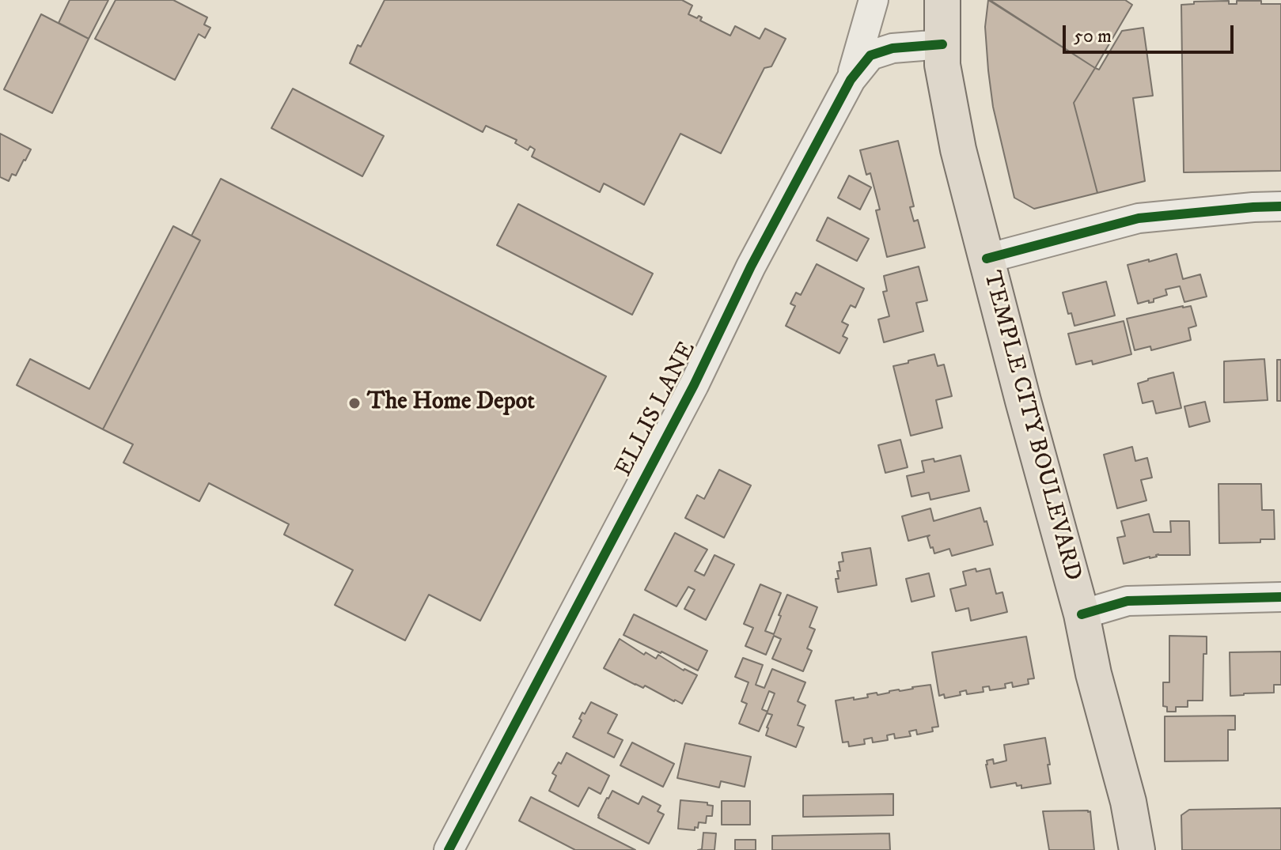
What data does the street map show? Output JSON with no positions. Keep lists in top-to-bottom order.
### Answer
{
  "streets": {
    "main road": ["TEMPLE CITY BOULEVARD"],
    "street": ["ELLIS LANE"]
  },
  "crossings": [
    ["ELLIS LANE", "TEMPLE CITY BOULEVARD"]
  ],
  "places": ["The Home Depot"],
  "scale_bar": "50 m"
}
